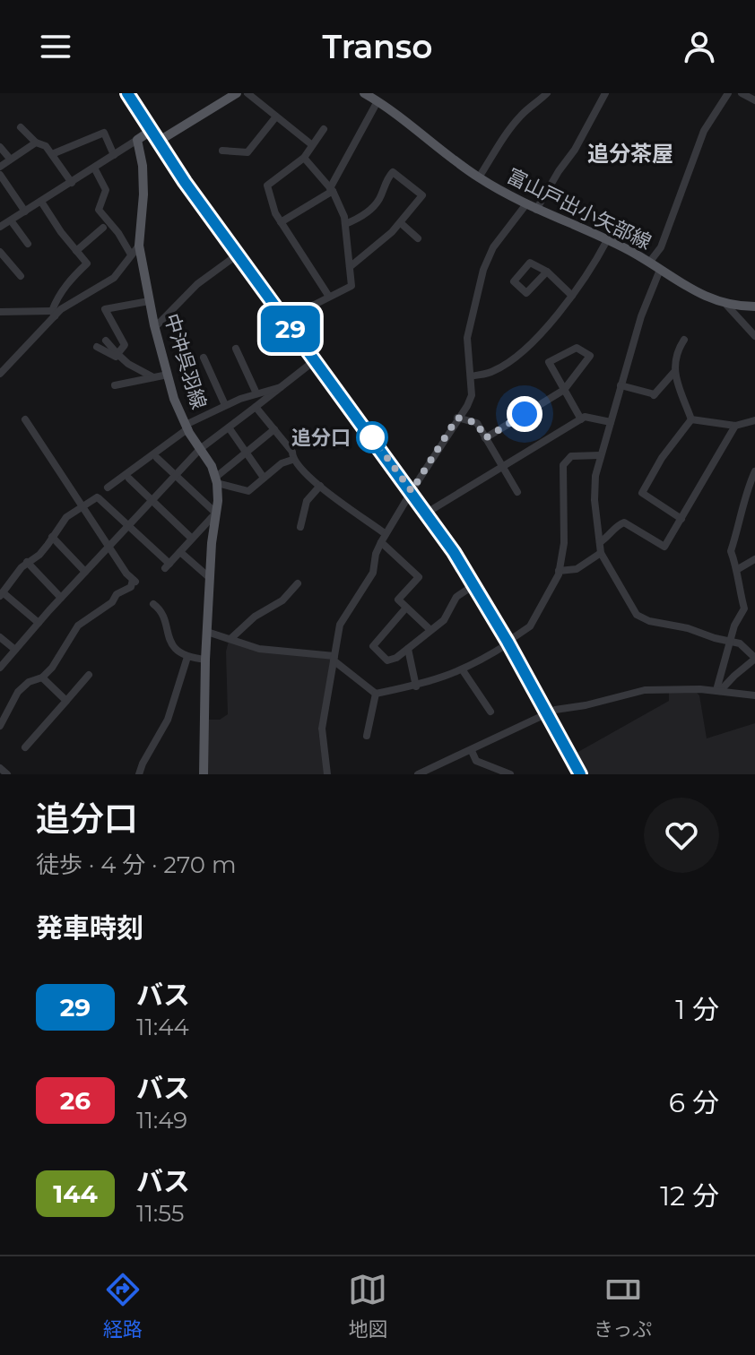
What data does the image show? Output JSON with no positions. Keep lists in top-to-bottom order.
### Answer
{
  "streets": {
    "main road": ["富山戸出小矢部線", "中沖呉羽線"]
  },
  "districts": ["追分茶屋"],
  "places": ["追分口"],
  "lines": ["bus line 29"],
  "page": {
    "header": "Transo",
    "on_map": "29",
    "heading": [
      ["追分口", "徒歩 · 4 分 · 270 m"],
      "発車時刻"
    ],
    "list": [
      {
        "mark": "29",
        "name": "バス",
        "note": "11:44",
        "value": "1 分"
      },
      {
        "mark": "26",
        "name": "バス",
        "note": "11:49",
        "value": "6 分"
      },
      {
        "mark": "144",
        "name": "バス",
        "note": "11:55",
        "value": "12 分"
      }
    ],
    "tabs": ["経路", "地図", "きっぷ"]
  }
}
